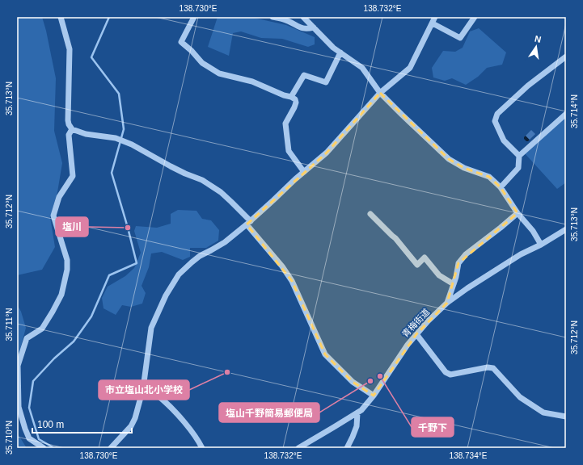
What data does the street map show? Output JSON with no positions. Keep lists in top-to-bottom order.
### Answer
{
  "streets": {
    "street": ["青梅街道"]
  },
  "places": [
    "塩川",
    "市立塩山北小学校",
    "千野下",
    "塩山千野簡易郵便局"
  ],
  "scale_bar": "100 m",
  "north": "top",
  "coordinates": [
    "138.730°E",
    "138.732°E",
    "35.713°N",
    "35.714°N",
    "35.712°N",
    "35.711°N",
    "35.710°N",
    "138.734°E"
  ]
}
